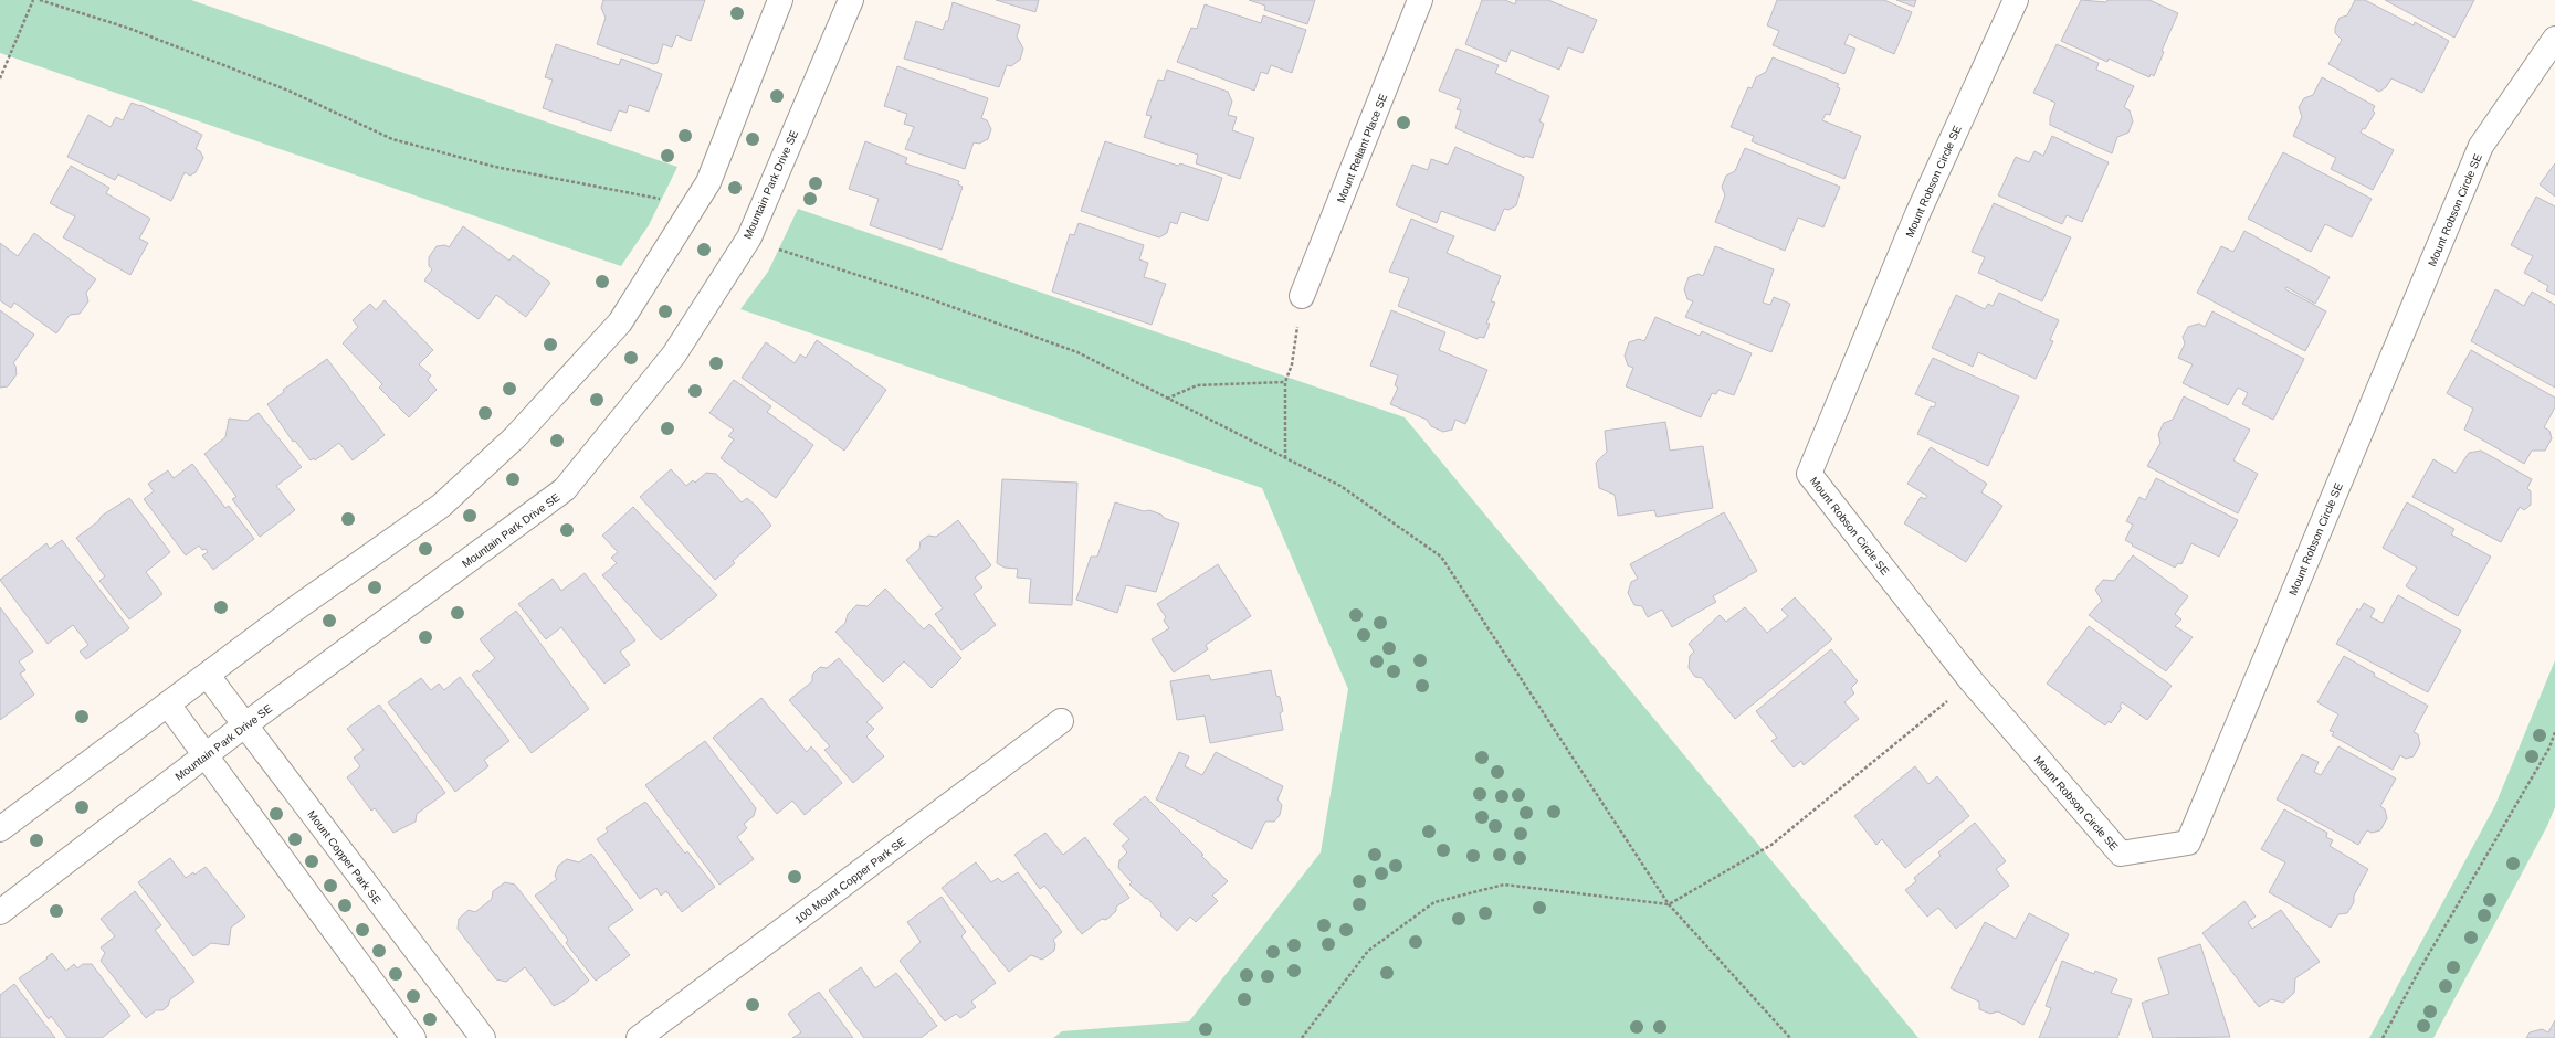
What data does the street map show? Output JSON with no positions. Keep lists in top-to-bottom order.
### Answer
{
  "streets": {
    "street": [
      "Mount Reliant Place SE",
      "Mount Robson Circle SE",
      "Mountain Park Drive SE",
      "Mount Copper Park SE",
      "100 Mount Copper Park SE"
    ]
  },
  "crossings": [
    ["Mountain Park Drive SE", "Mount Copper Park SE"]
  ]
}
